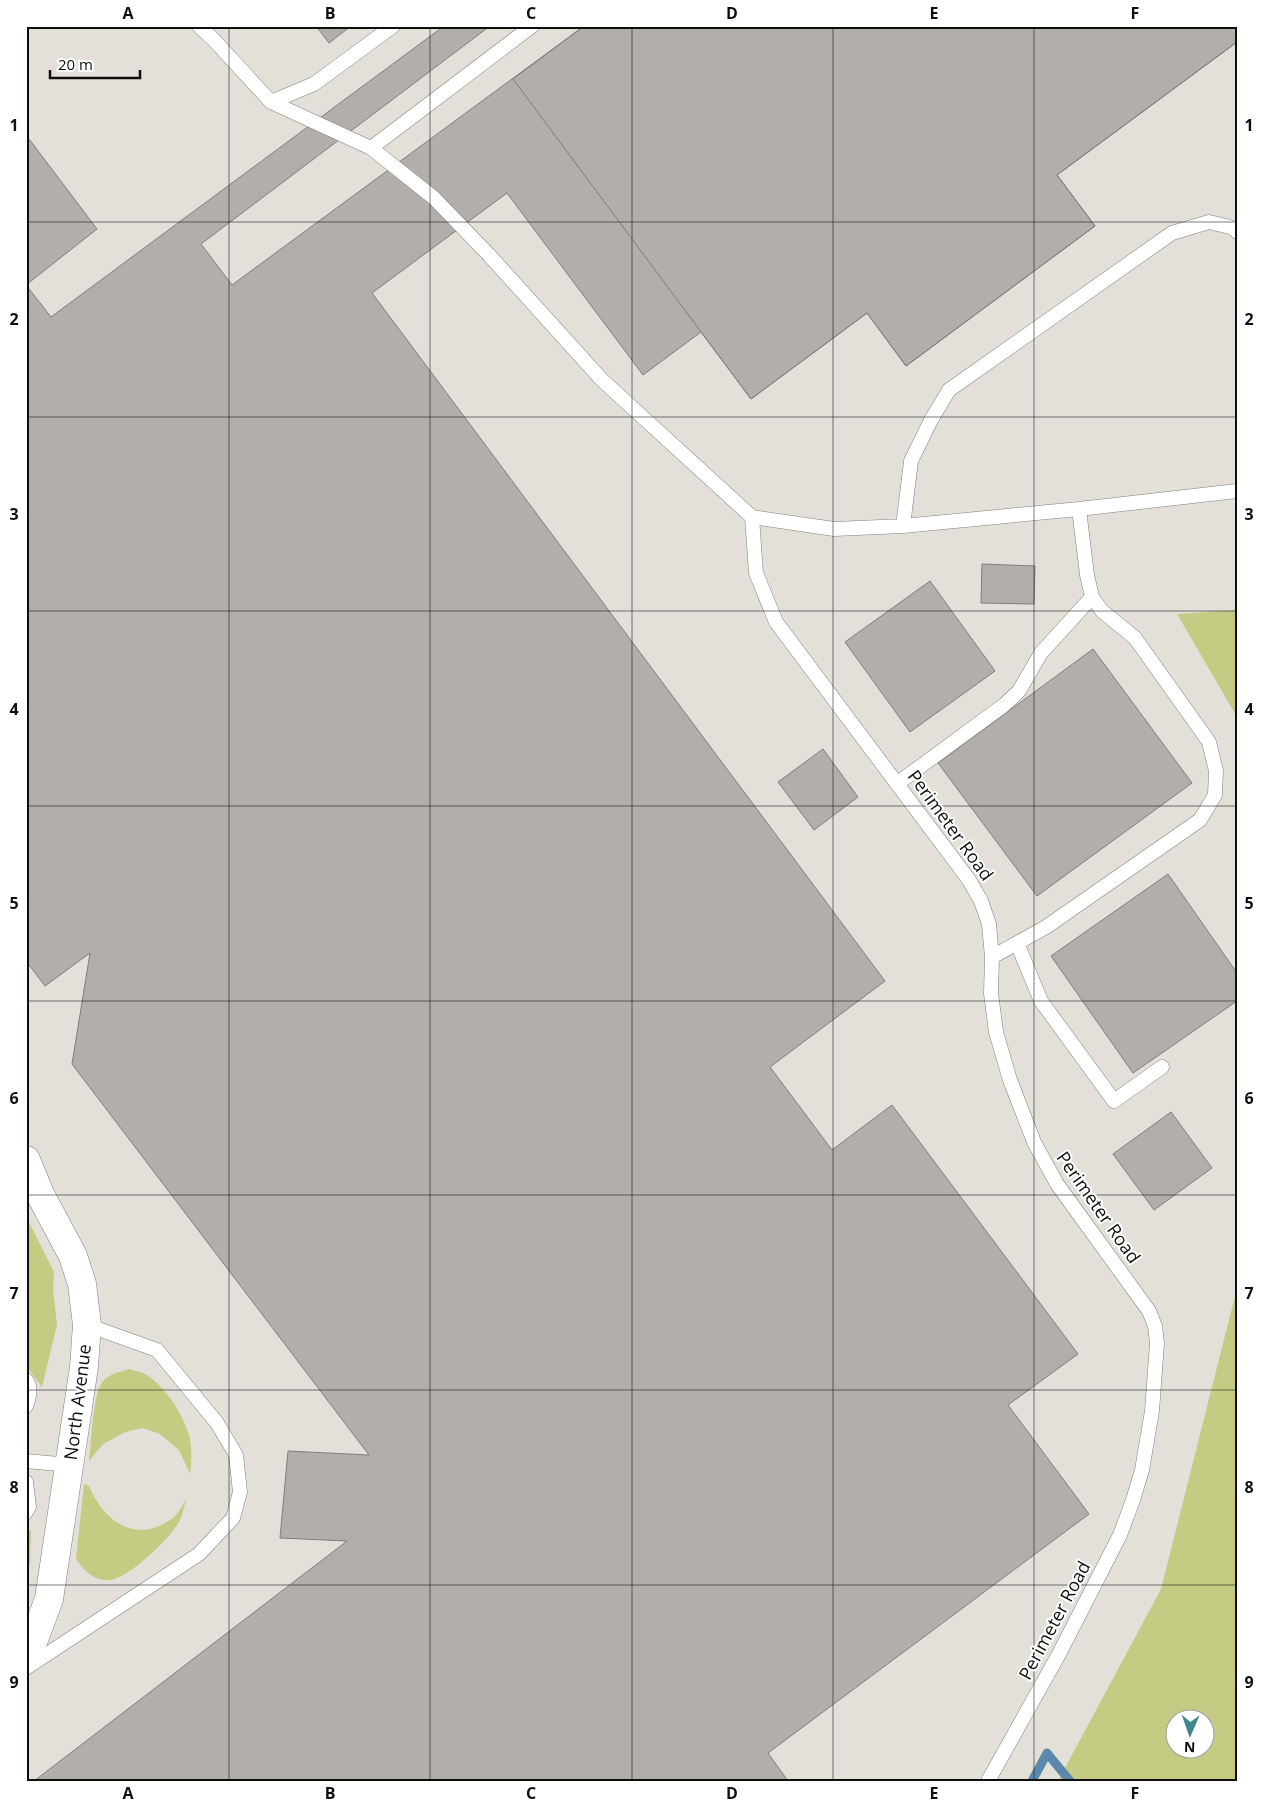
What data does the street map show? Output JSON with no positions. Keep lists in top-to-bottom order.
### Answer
{
  "streets": {
    "street": ["North Avenue"],
    "lane": ["Perimeter Road"]
  },
  "scale_bar": "20 m",
  "north": "bottom",
  "grid": {
    "columns": [
      "A",
      "B",
      "C",
      "D",
      "E",
      "F"
    ],
    "rows": [
      "1",
      "2",
      "3",
      "4",
      "5",
      "6",
      "7",
      "8",
      "9"
    ]
  }
}
